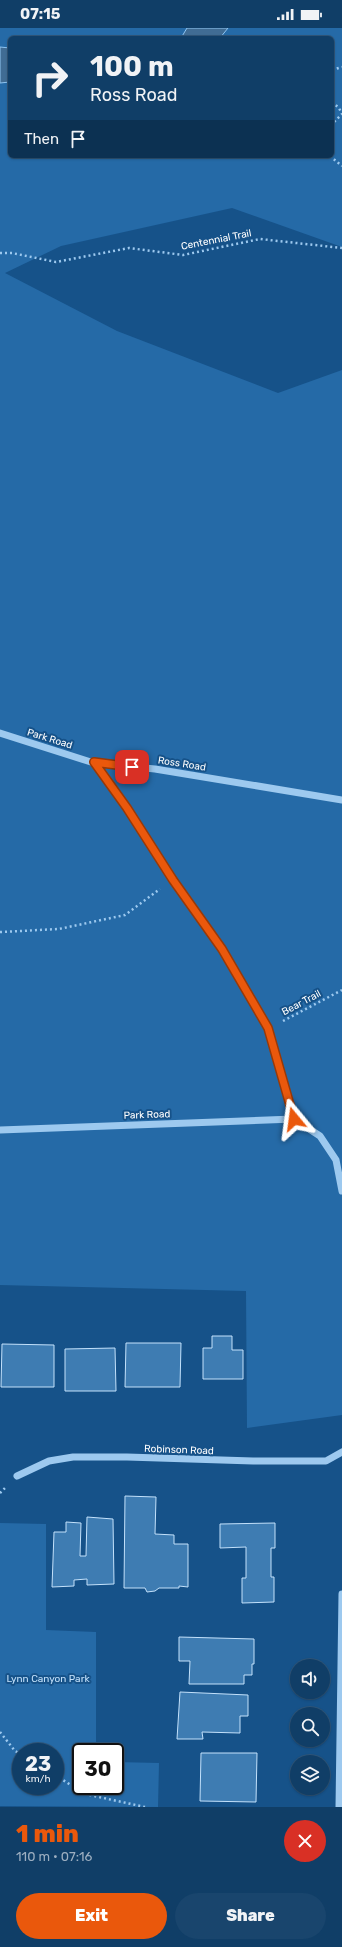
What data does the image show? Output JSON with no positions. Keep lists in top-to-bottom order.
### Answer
{
  "streets": {
    "street": ["Park Road", "Ross Road", "Robinson Road"],
    "path": ["Centennial Trail", "Bear Trail"]
  },
  "crossings": [
    ["Park Road", "Ross Road"]
  ],
  "parks": ["Lynn Canyon Park"],
  "page": {
    "status": "07:15",
    "turn": ["100 m", "Ross Road"],
    "then": "Then",
    "speed": "23 km/h",
    "limit": "30",
    "heading": ["1 min", "110 m · 07:16"],
    "buttons": ["Exit", "Share"]
  }
}
